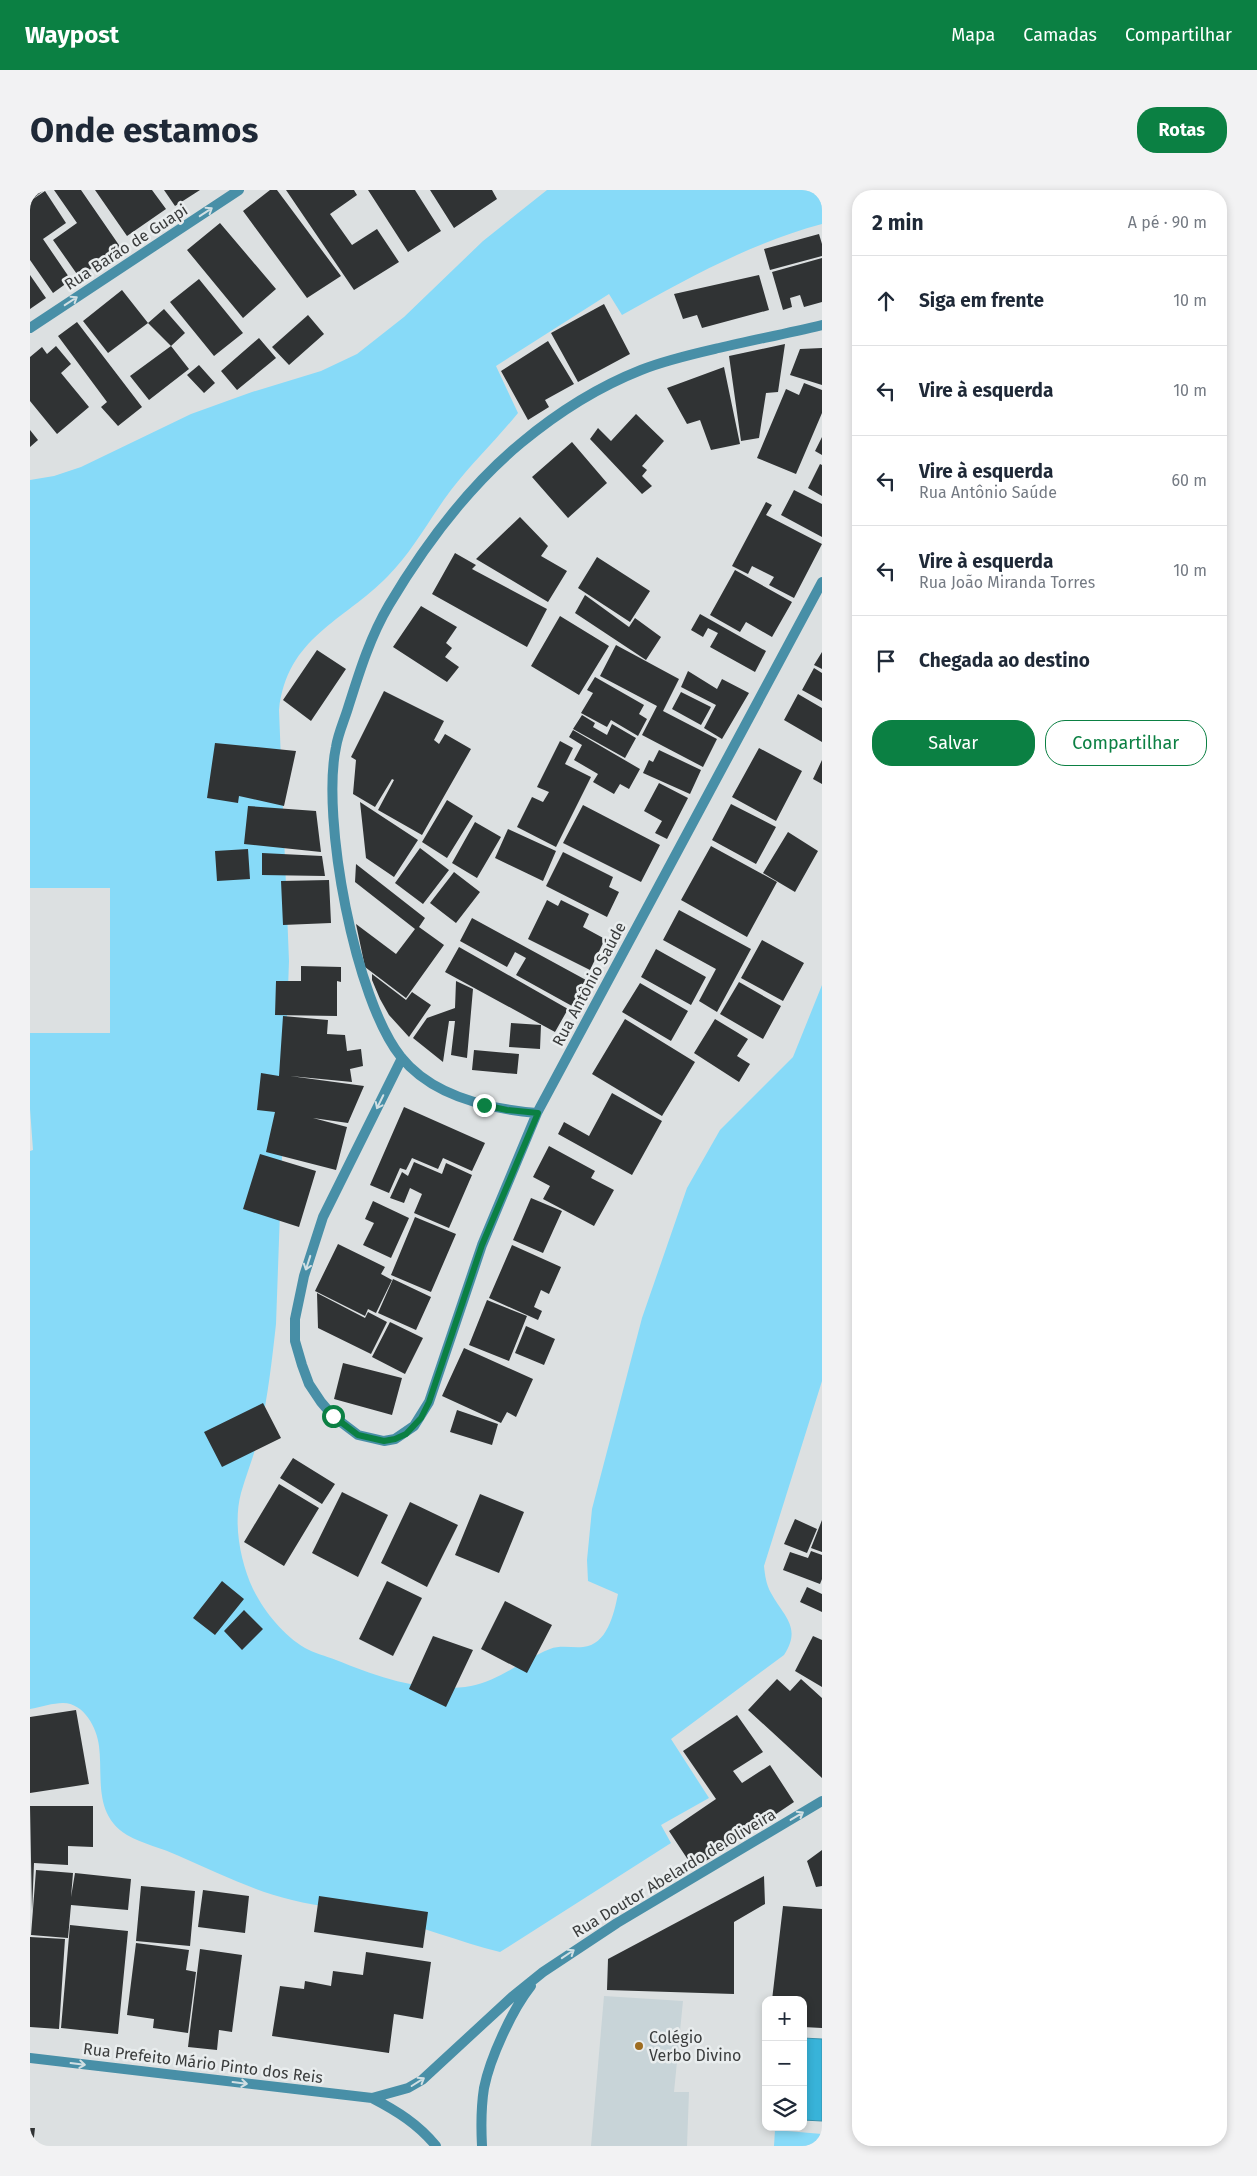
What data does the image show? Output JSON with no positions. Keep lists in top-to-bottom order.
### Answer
{
  "streets": {
    "street": [
      "Rua Barão de Guapi",
      "Rua Antônio Saúde",
      "Rua Doutor Abelardo de Oliveira",
      "Rua Prefeito Mário Pinto dos Reis"
    ]
  },
  "crossings": [
    ["Rua Doutor Abelardo de Oliveira", "Rua Prefeito Mário Pinto dos Reis"]
  ],
  "one_way": ["Rua Barão de Guapi", "Rua Doutor Abelardo de Oliveira", "Rua Prefeito Mário Pinto dos Reis"],
  "places": ["Colégio Verbo Divino"],
  "page": {
    "header": "Waypost",
    "nav": ["Mapa", "Camadas", "Compartilhar"],
    "buttons": [
      "Rotas",
      ["Salvar", "Compartilhar"]
    ],
    "title": "Onde estamos",
    "heading": ["2 min", "A pé · 90 m"],
    "list": [
      ["Siga em frente", "10 m"],
      ["Vire à esquerda", "10 m"],
      ["Vire à esquerda", "Rua Antônio Saúde", "60 m"],
      ["Vire à esquerda", "Rua João Miranda Torres", "10 m"],
      "Chegada ao destino"
    ],
    "map_buttons": ["+", "−"]
  }
}
